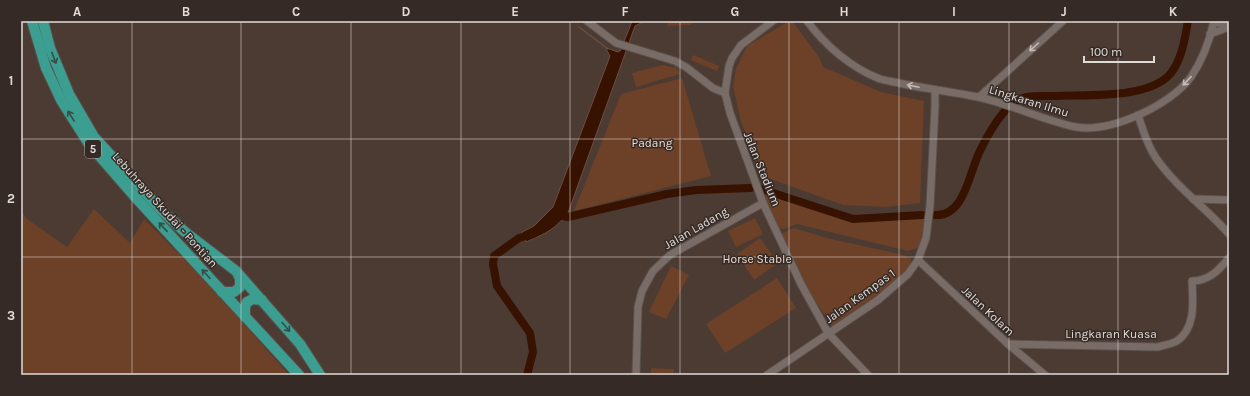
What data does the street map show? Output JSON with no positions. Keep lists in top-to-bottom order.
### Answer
{
  "streets": {
    "highway": ["5", "Lebuhraya Skudai - Pontian"],
    "street": [
      "Lingkaran Ilmu",
      "Jalan Stadium",
      "Jalan Ladang",
      "Jalan Kempas 1",
      "Jalan Kolam",
      "Lingkaran Kuasa"
    ]
  },
  "crossings": [
    ["Lingkaran Ilmu", "Jalan Kempas 1"],
    ["Jalan Stadium", "Jalan Ladang"],
    ["Jalan Stadium", "Jalan Kempas 1"],
    ["Jalan Kempas 1", "Jalan Kolam"],
    ["Jalan Kolam", "Lingkaran Kuasa"]
  ],
  "parks": ["Padang", "Horse Stable"],
  "scale_bar": "100 m",
  "grid": {
    "columns": [
      "A",
      "B",
      "C",
      "D",
      "E",
      "F",
      "G",
      "H",
      "I",
      "J",
      "K"
    ],
    "rows": ["1", "2", "3"]
  }
}
